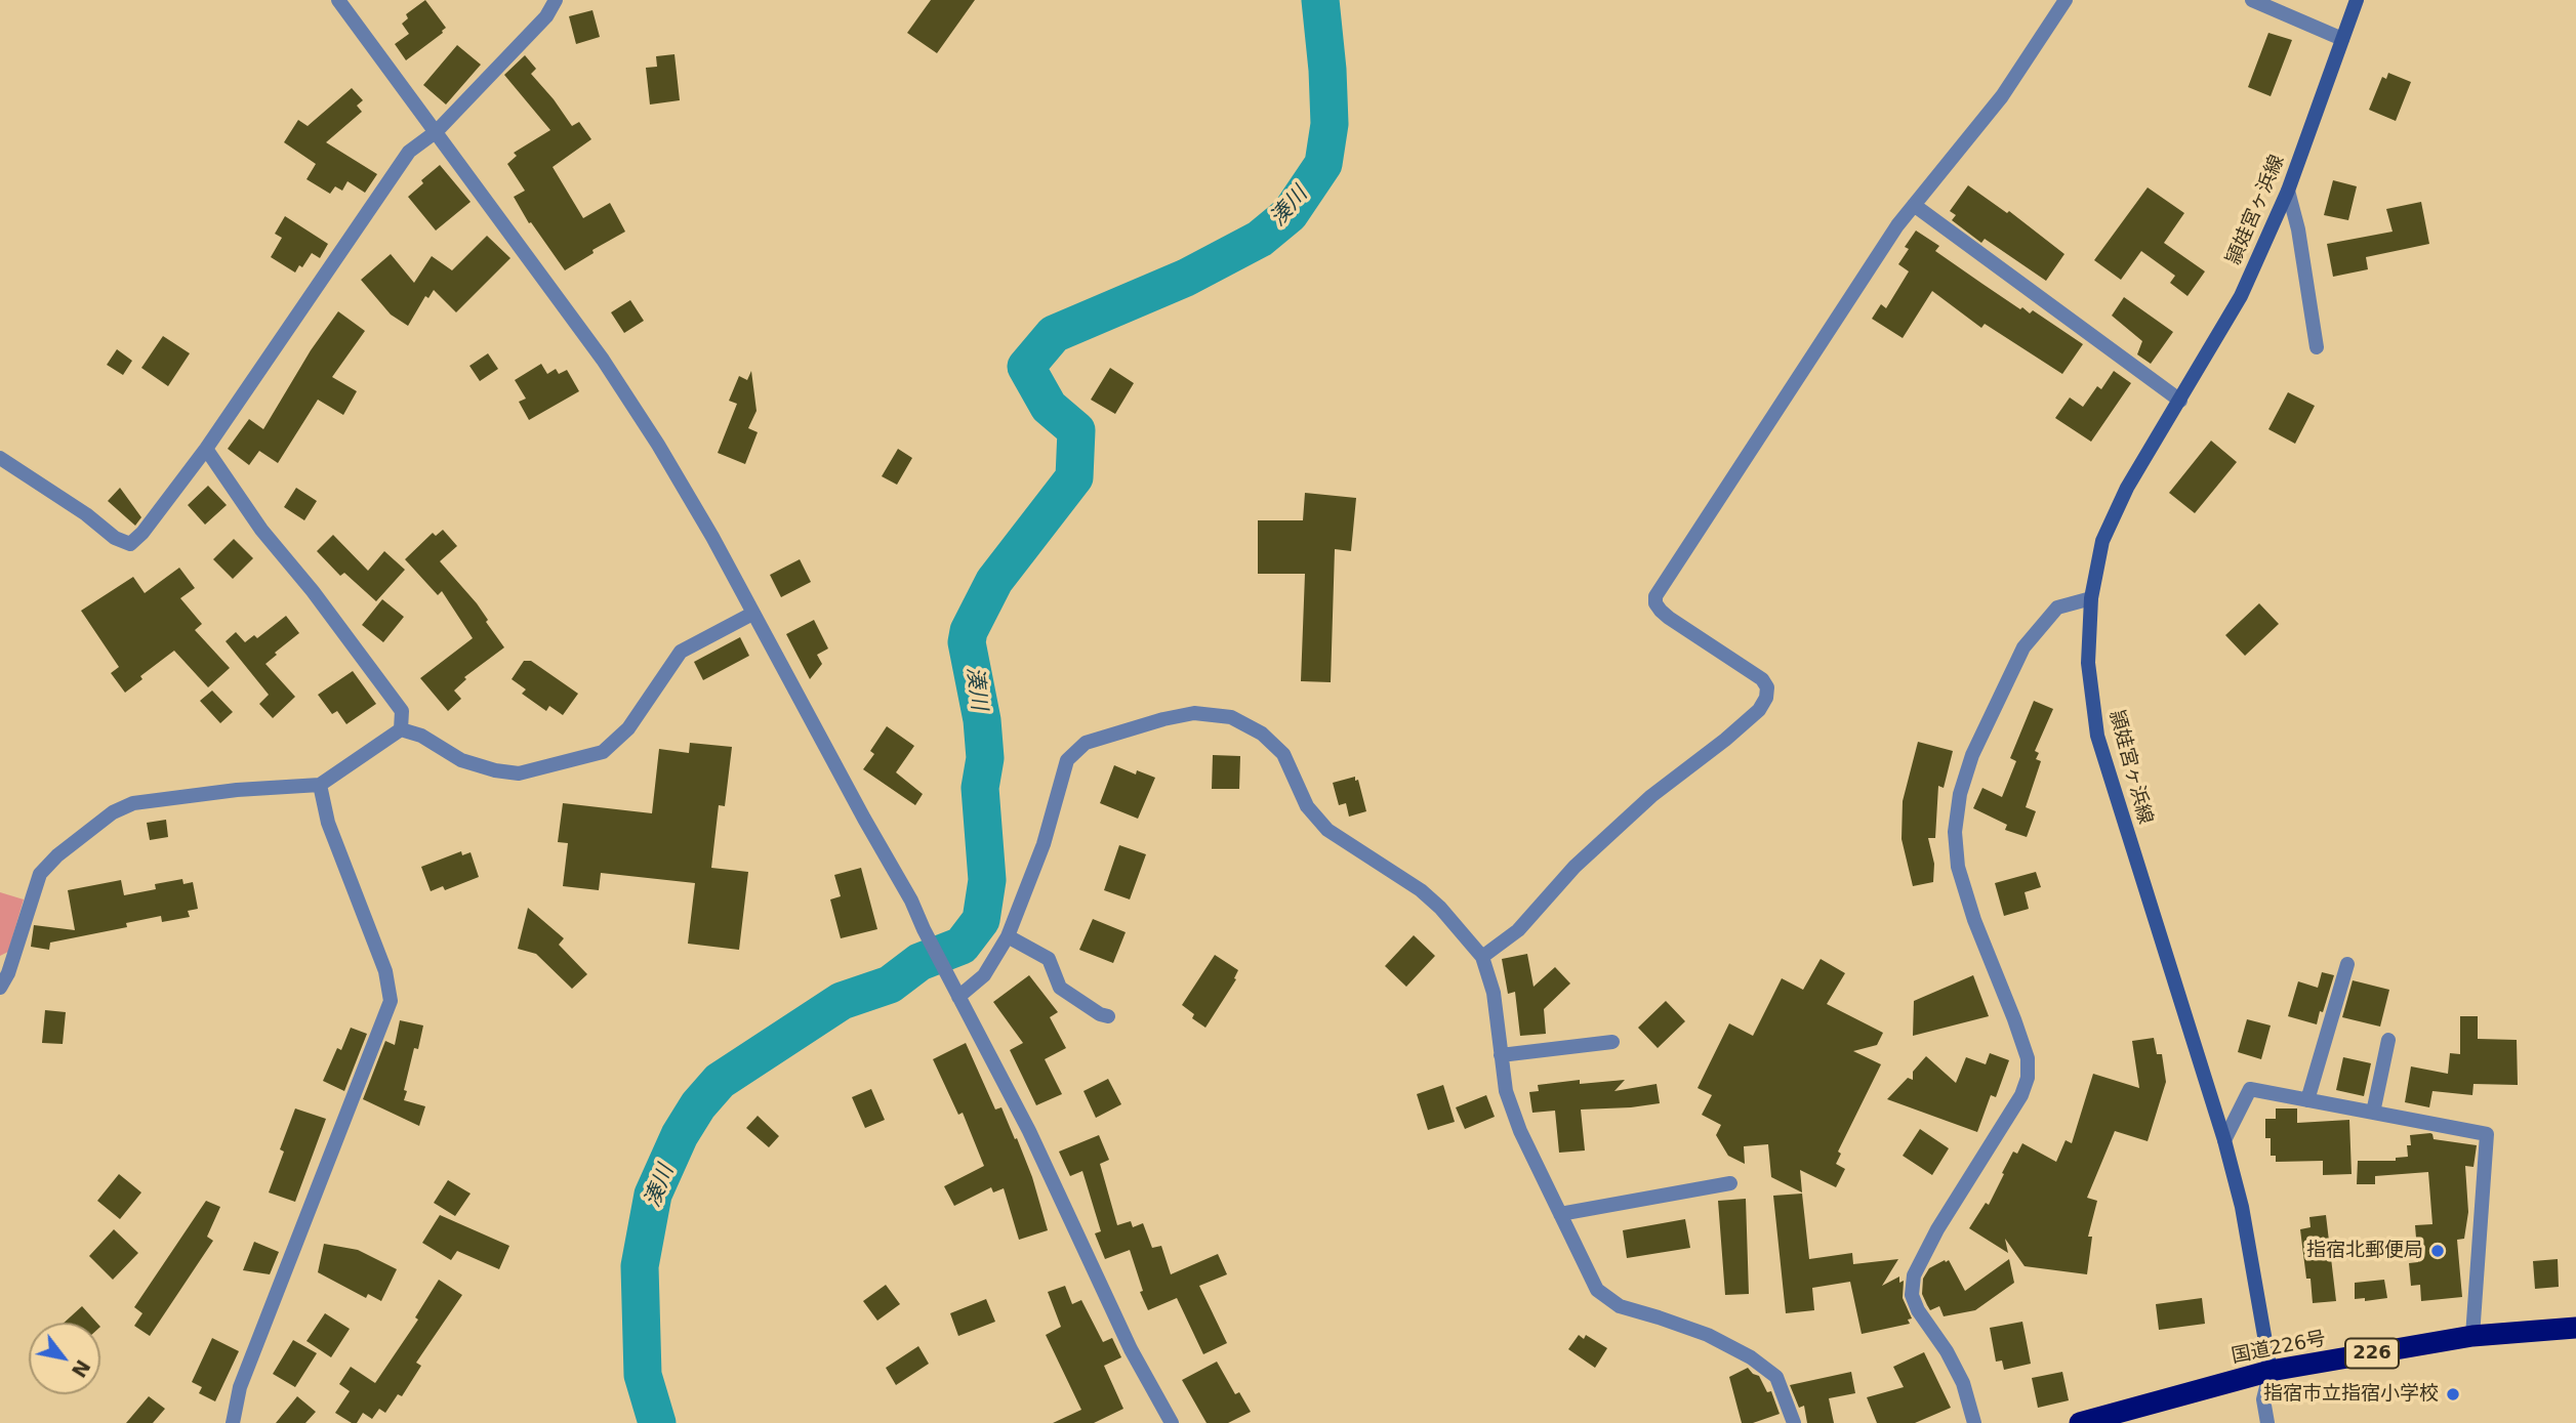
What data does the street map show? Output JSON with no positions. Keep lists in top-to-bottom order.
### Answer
{
  "streets": {
    "highway": ["国道226号", "226"],
    "main road": ["頴娃宮ヶ浜線"]
  },
  "crossings": [
    ["頴娃宮ヶ浜線", "国道226号"]
  ],
  "water": ["湊川"],
  "places": ["指宿北郵便局", "指宿市立指宿小学校"],
  "north": "bottom right"
}
